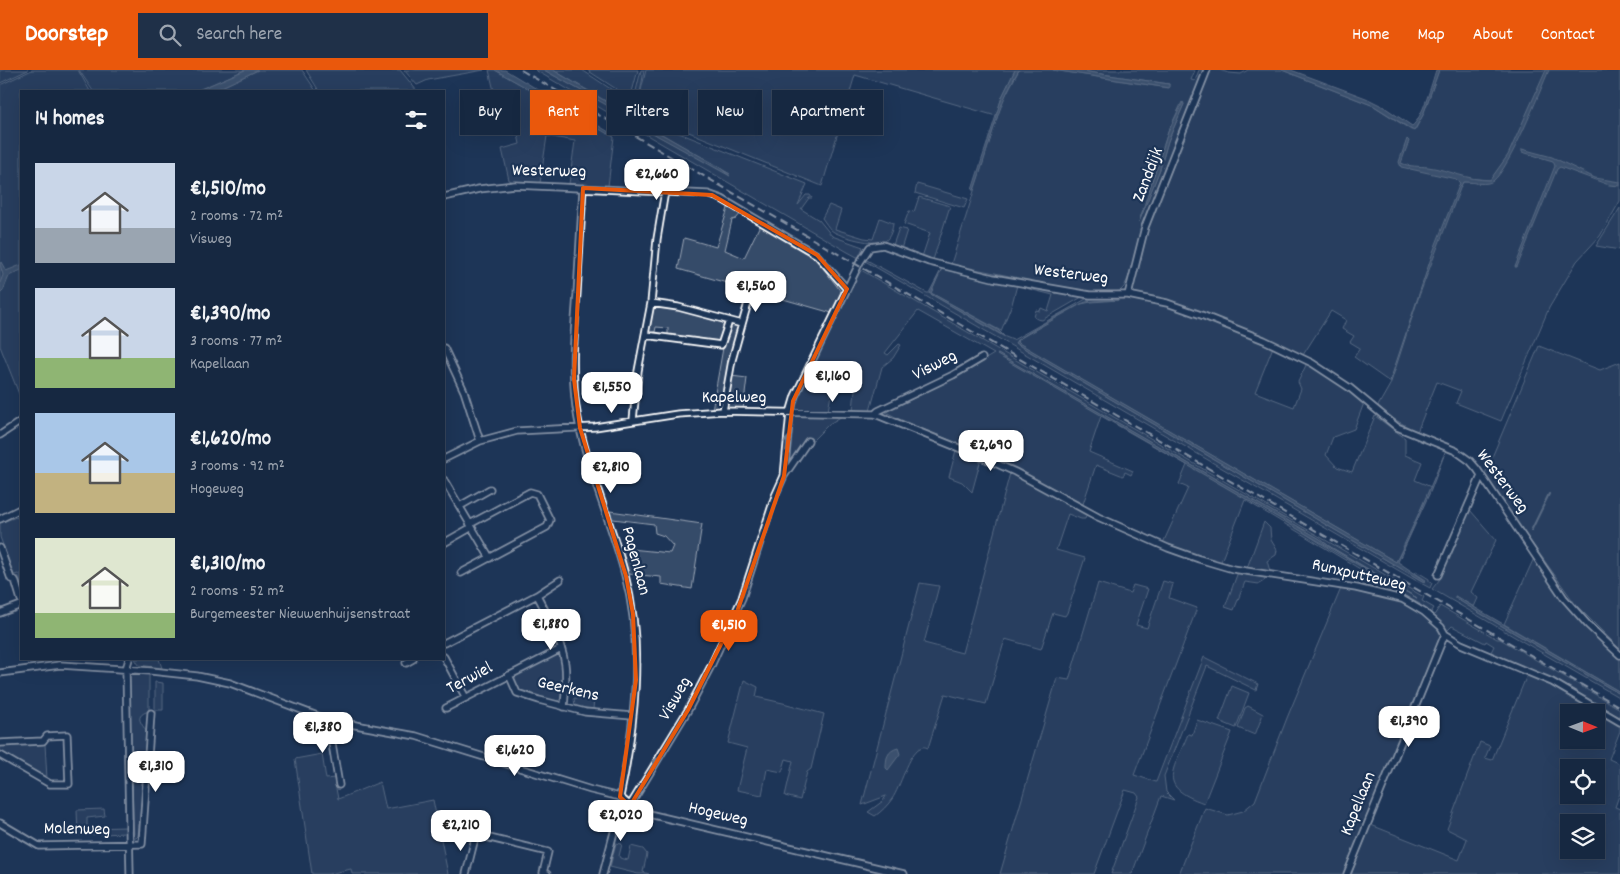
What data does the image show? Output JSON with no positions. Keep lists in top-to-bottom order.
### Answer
{
  "streets": {
    "street": [
      "Westerweg",
      "Zanddijk",
      "Visweg",
      "Kapelweg",
      "Pagenlaan",
      "Runxputteweg",
      "Terwiel",
      "Geerkens",
      "Kapellaan",
      "Hogeweg",
      "Molenweg"
    ]
  },
  "crossings": [
    ["Westerweg", "Zanddijk"],
    ["Westerweg", "Visweg"],
    ["Westerweg", "Pagenlaan"],
    ["Visweg", "Kapelweg"],
    ["Visweg", "Hogeweg"],
    ["Kapelweg", "Pagenlaan"],
    ["Kapelweg", "Runxputteweg"],
    ["Pagenlaan", "Geerkens"],
    ["Pagenlaan", "Hogeweg"],
    ["Runxputteweg", "Kapellaan"],
    ["Terwiel", "Geerkens"]
  ],
  "one_way": ["Visweg"],
  "north": "right",
  "page": {
    "header": "Doorstep",
    "search": "Search here",
    "nav": [
      "Home",
      "Map",
      "About",
      "Contact"
    ],
    "chip": [
      "Buy",
      "Rent",
      "Filters",
      "New",
      "Apartment"
    ],
    "heading": "14 homes",
    "list": [
      {
        "name": "€1,510/mo",
        "note": "2 rooms · 72 m² · Visweg"
      },
      {
        "name": "€1,390/mo",
        "note": "3 rooms · 77 m² · Kapellaan"
      },
      {
        "name": "€1,620/mo",
        "note": "3 rooms · 92 m² · Hogeweg"
      },
      {
        "name": "€1,310/mo",
        "note": "2 rooms · 52 m² · Burgemeester Nieuwenhuijsenstraat"
      }
    ],
    "price": [
      "€2,660",
      "€1,560",
      "€1,160",
      "€1,550",
      "€2,690",
      "€2,810",
      "€1,880",
      "€1,510",
      "€1,390",
      "€1,380",
      "€1,620",
      "€1,310",
      "€2,020",
      "€2,210"
    ]
  }
}
